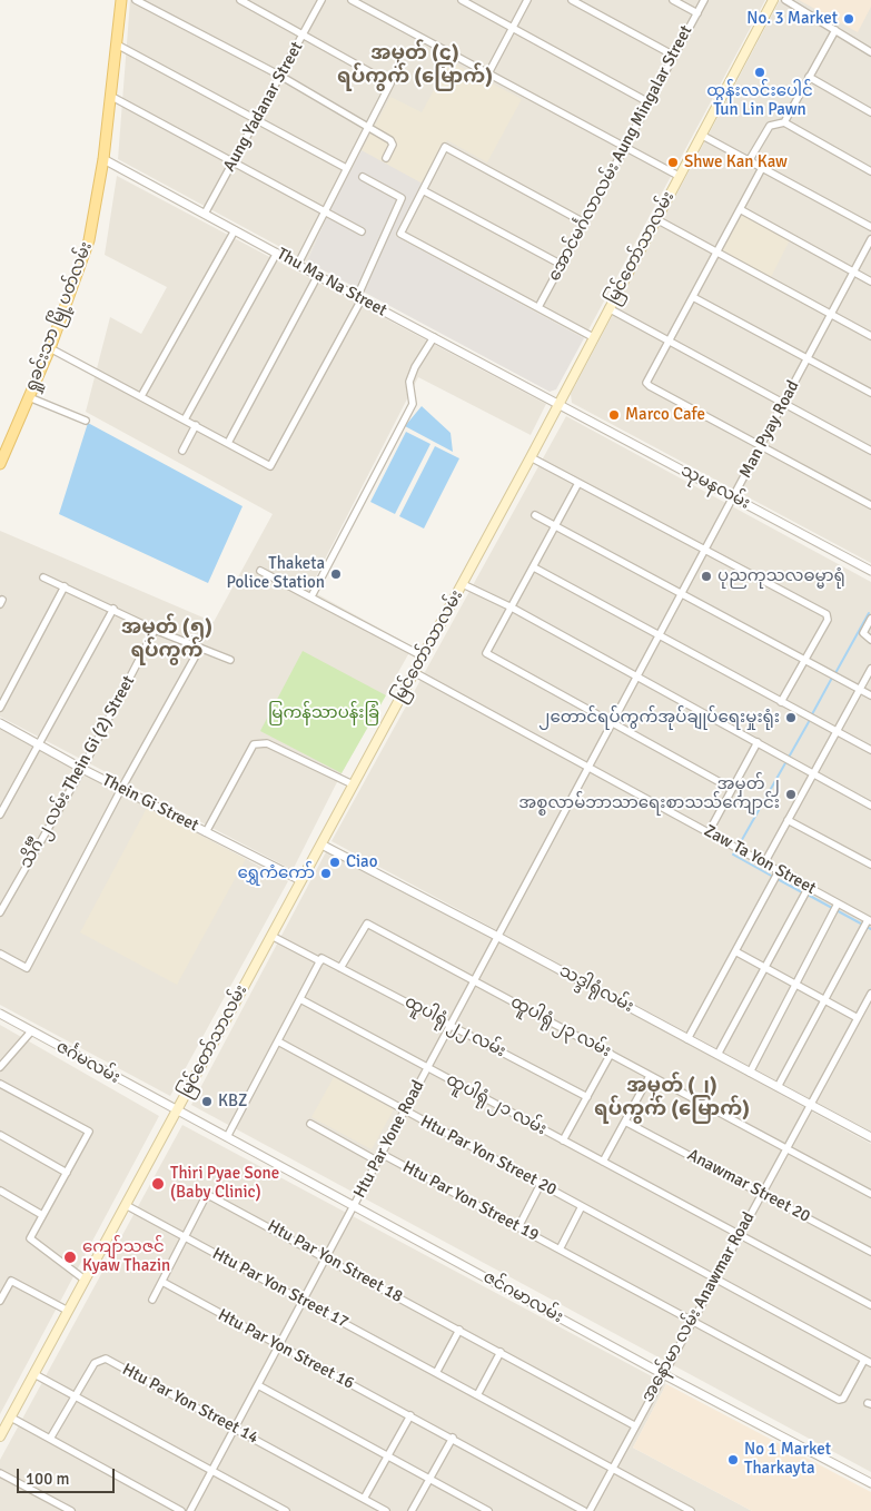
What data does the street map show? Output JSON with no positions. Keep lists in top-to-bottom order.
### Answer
{
  "streets": {
    "main road": ["မြင်တော်သာလမ်း", "ရှုခင်းသာ မြို့ပတ်လမ်း"],
    "street": [
      "Aung Yadanar Street",
      "အောင်မင်္ဂလာလမ်း Aung Mingalar Street",
      "Thu Ma Na Street",
      "Man Pyay Road",
      "သုမနလမ်း",
      "သိင်္ဂီ ၂ လမ်း Thein Gi (2) Street",
      "Thein Gi Street",
      "Zaw Ta Yon Street",
      "သဒ္ဒါရုံလမ်း",
      "ထူပါရုံ ၂၂ လမ်း",
      "ထူပါရုံ ၂၃ လမ်း",
      "ဇင်္ဂမလမ်း",
      "ထူပါရုံ ၂၁ လမ်း",
      "Htu Par Yone Road",
      "Htu Par Yon Street 20",
      "Anawmar Street 20",
      "Htu Par Yon Street 19",
      "Htu Par Yon Street 18",
      "Htu Par Yon Street 17",
      "ဇင်ဂမာလမ်း",
      "အနော်မာ လမ်း Anawmar Road",
      "Htu Par Yon Street 16",
      "Htu Par Yon Street 14"
    ]
  },
  "crossings": [
    ["Aung Yadanar Street", "Thu Ma Na Street"],
    ["မြင်တော်သာလမ်း", "Thu Ma Na Street"],
    ["မြင်တော်သာလမ်း", "သုမနလမ်း"],
    ["မြင်တော်သာလမ်း", "Thein Gi Street"],
    ["မြင်တော်သာလမ်း", "Zaw Ta Yon Street"],
    ["မြင်တော်သာလမ်း", "သဒ္ဒါရုံလမ်း"],
    ["မြင်တော်သာလမ်း", "ထူပါရုံ ၂၂ လမ်း"],
    ["မြင်တော်သာလမ်း", "ဇင်္ဂမလမ်း"],
    ["မြင်တော်သာလမ်း", "Htu Par Yon Street 17"],
    ["မြင်တော်သာလမ်း", "ဇင်ဂမာလမ်း"],
    ["Thu Ma Na Street", "ရှုခင်းသာ မြို့ပတ်လမ်း"],
    ["Thu Ma Na Street", "သုမနလမ်း"],
    ["Man Pyay Road", "သုမနလမ်း"],
    ["Man Pyay Road", "Zaw Ta Yon Street"],
    ["Man Pyay Road", "Htu Par Yone Road"],
    ["သိင်္ဂီ ၂ လမ်း Thein Gi (2) Street", "Thein Gi Street"],
    ["Zaw Ta Yon Street", "Htu Par Yone Road"],
    ["သဒ္ဒါရုံလမ်း", "Htu Par Yone Road"],
    ["သဒ္ဒါရုံလမ်း", "အနော်မာ လမ်း Anawmar Road"],
    ["ထူပါရုံ ၂၂ လမ်း", "ထူပါရုံ ၂၃ လမ်း"],
    ["ထူပါရုံ ၂၂ လမ်း", "Htu Par Yone Road"],
    ["ထူပါရုံ ၂၃ လမ်း", "Htu Par Yone Road"],
    ["ထူပါရုံ ၂၃ လမ်း", "အနော်မာ လမ်း Anawmar Road"],
    ["ဇင်္ဂမလမ်း", "ဇင်ဂမာလမ်း"],
    ["ထူပါရုံ ၂၁ လမ်း", "Htu Par Yone Road"],
    ["ထူပါရုံ ၂၁ လမ်း", "အနော်မာ လမ်း Anawmar Road"],
    ["Htu Par Yone Road", "Htu Par Yon Street 20"],
    ["Htu Par Yone Road", "Htu Par Yon Street 19"],
    ["Htu Par Yone Road", "Htu Par Yon Street 18"],
    ["Htu Par Yone Road", "Htu Par Yon Street 17"],
    ["Htu Par Yone Road", "ဇင်ဂမာလမ်း"],
    ["Htu Par Yone Road", "Htu Par Yon Street 16"],
    ["Htu Par Yone Road", "Htu Par Yon Street 14"],
    ["Htu Par Yon Street 20", "Htu Par Yon Street 19"],
    ["Htu Par Yon Street 20", "အနော်မာ လမ်း Anawmar Road"],
    ["Anawmar Street 20", "အနော်မာ လမ်း Anawmar Road"],
    ["Htu Par Yon Street 19", "အနော်မာ လမ်း Anawmar Road"],
    ["Htu Par Yon Street 18", "Htu Par Yon Street 17"],
    ["Htu Par Yon Street 18", "အနော်မာ လမ်း Anawmar Road"],
    ["Htu Par Yon Street 17", "အနော်မာ လမ်း Anawmar Road"],
    ["ဇင်ဂမာလမ်း", "အနော်မာ လမ်း Anawmar Road"]
  ],
  "districts": ["အမှတ် (၄) ရပ်ကွက် (မြောက်)", "အမှတ် (၅) ရပ်ကွက်", "အမှတ် (၂) ရပ်ကွက် (မြောက်)"],
  "parks": ["မြကန်သာပန်းခြံ"],
  "places": [
    "No. 3 Market",
    "ထွန်းလင်းပေါင် Tun Lin Pawn",
    "Shwe Kan Kaw",
    "Marco Cafe",
    "Thaketa Police Station",
    "ပုညကုသလဓမ္မာရုံ",
    "၂တောင်ရပ်ကွက်အုပ်ချုပ်ရေးမှုးရုံး",
    "အမှတ် ၂ အစ္စလာမ်ဘာသာရေးစာသသ်ကျောင်း",
    "Ciao",
    "ရွှေကံကော်",
    "KBZ",
    "Thiri Pyae Sone (Baby Clinic)",
    "ကျော်သဇင် Kyaw Thazin",
    "No 1 Market Tharkayta"
  ],
  "scale_bar": "100 m"
}
